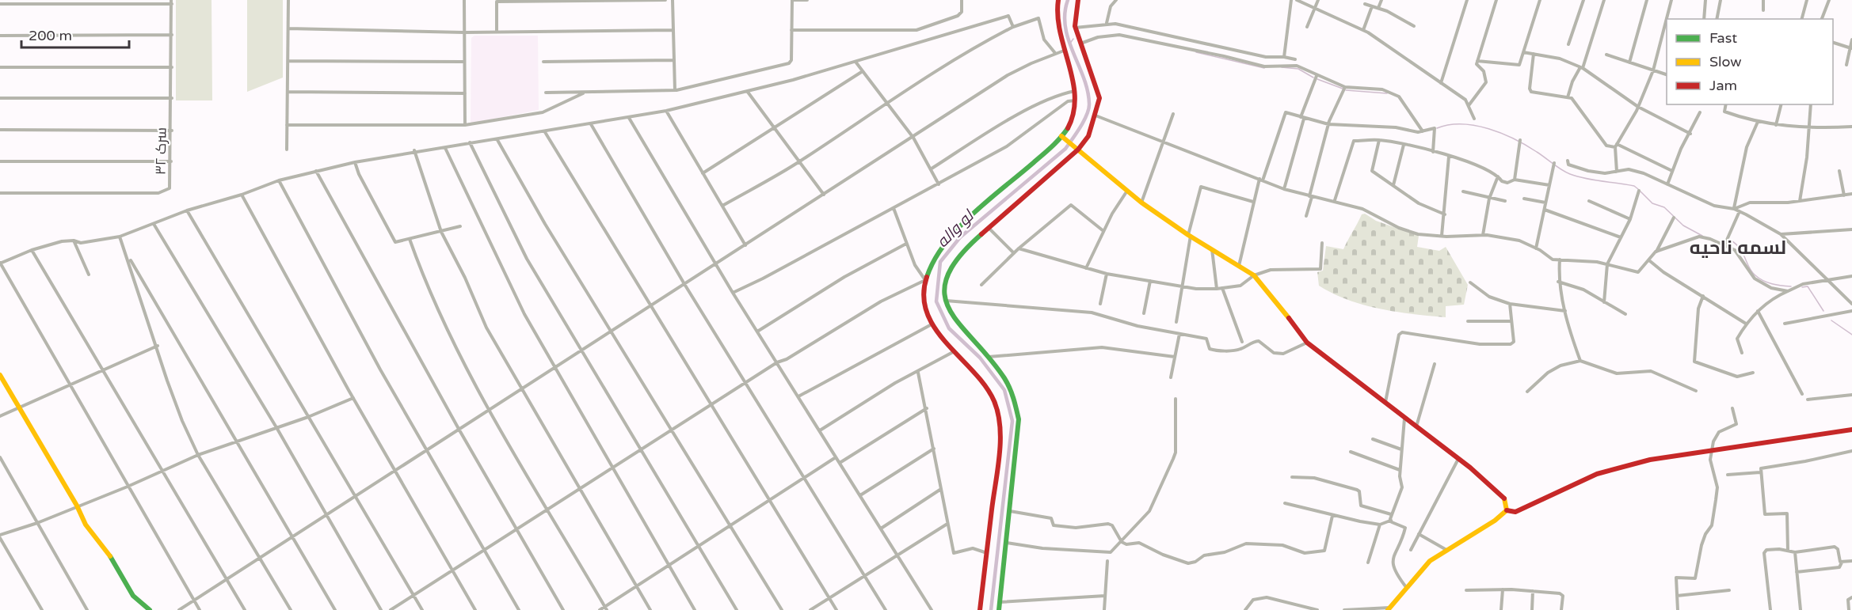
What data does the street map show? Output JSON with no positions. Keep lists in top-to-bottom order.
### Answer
{
  "streets": {
    "street": ["سرک ۳۲"]
  },
  "districts": ["لسمه ناحیه"],
  "water": ["لو واله"],
  "legend": ["Fast", "Slow", "Jam"],
  "scale_bar": "200 m"
}
